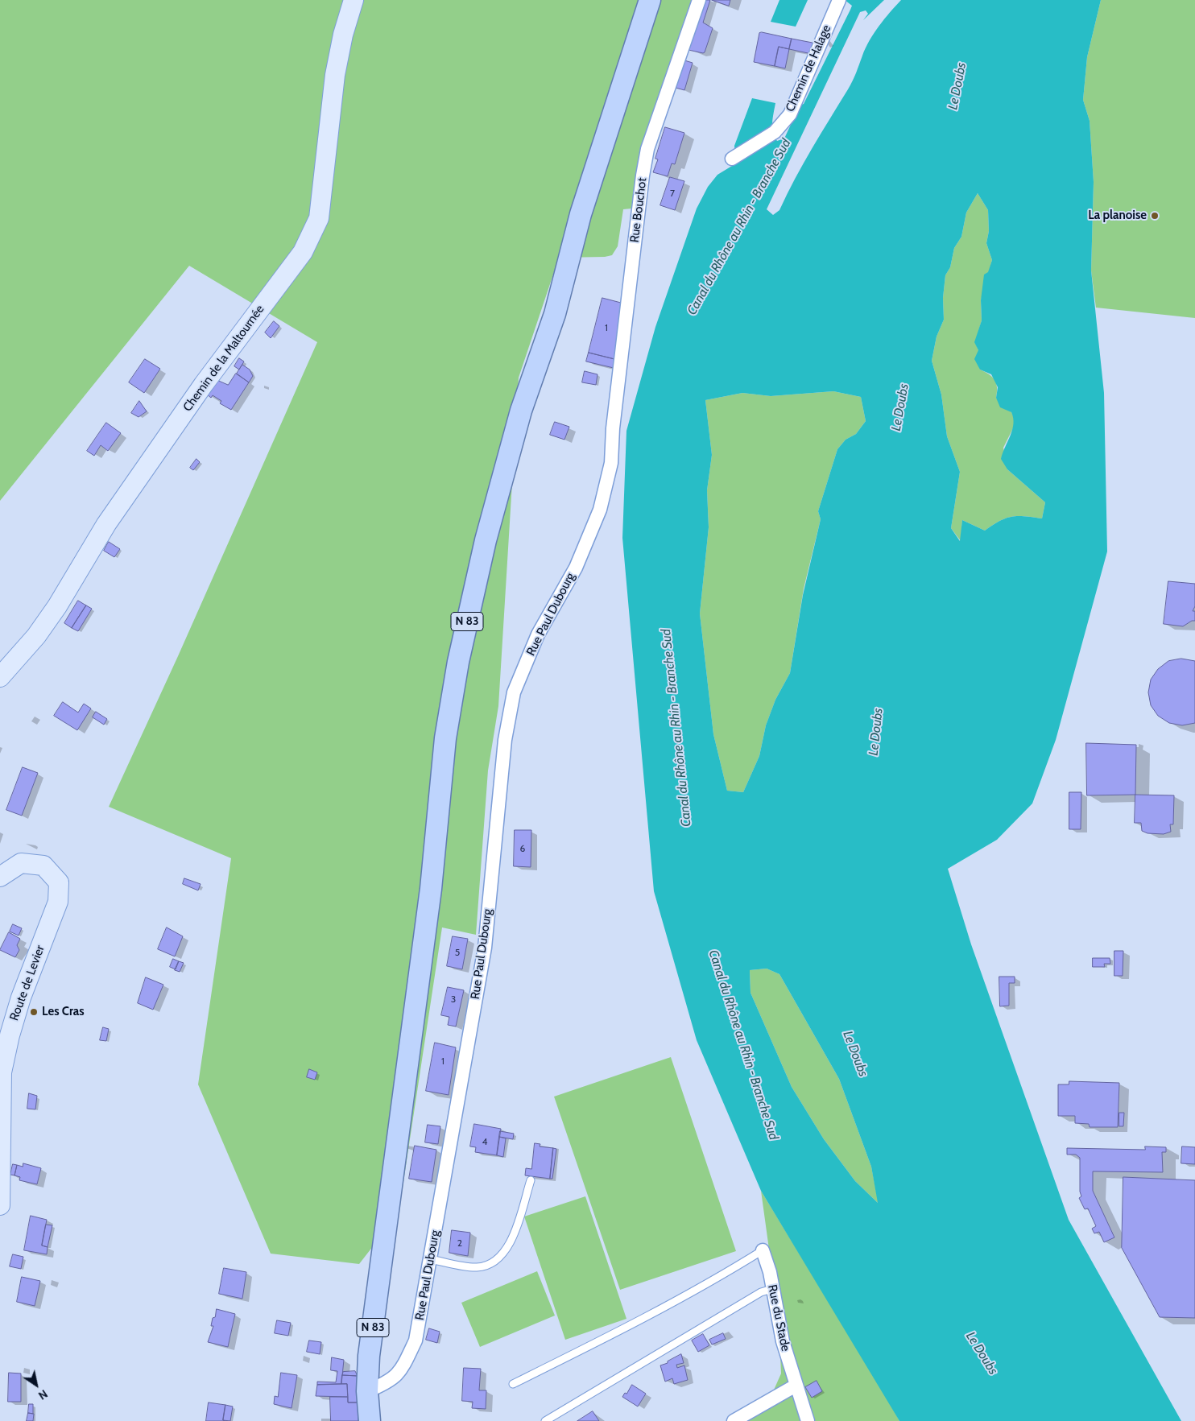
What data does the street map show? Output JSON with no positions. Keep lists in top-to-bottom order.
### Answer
{
  "streets": {
    "main road": ["N 83"],
    "street": [
      "Chemin de Halage",
      "Rue Bouchot",
      "Chemin de la Maltournée",
      "Rue Paul Dubourg",
      "Route de Levier",
      "Rue du Stade"
    ]
  },
  "crossings": [
    ["Rue Bouchot", "Rue Paul Dubourg"],
    ["Rue Paul Dubourg", "N 83"]
  ],
  "water": ["Le Doubs", "Canal du Rhône au Rhin - Branche Sud"],
  "places": ["La planoise", "Les Cras"],
  "house_numbers": [
    "7",
    "1",
    "6",
    "5",
    "3",
    "1",
    "4",
    "2"
  ],
  "north": "bottom right"
}
